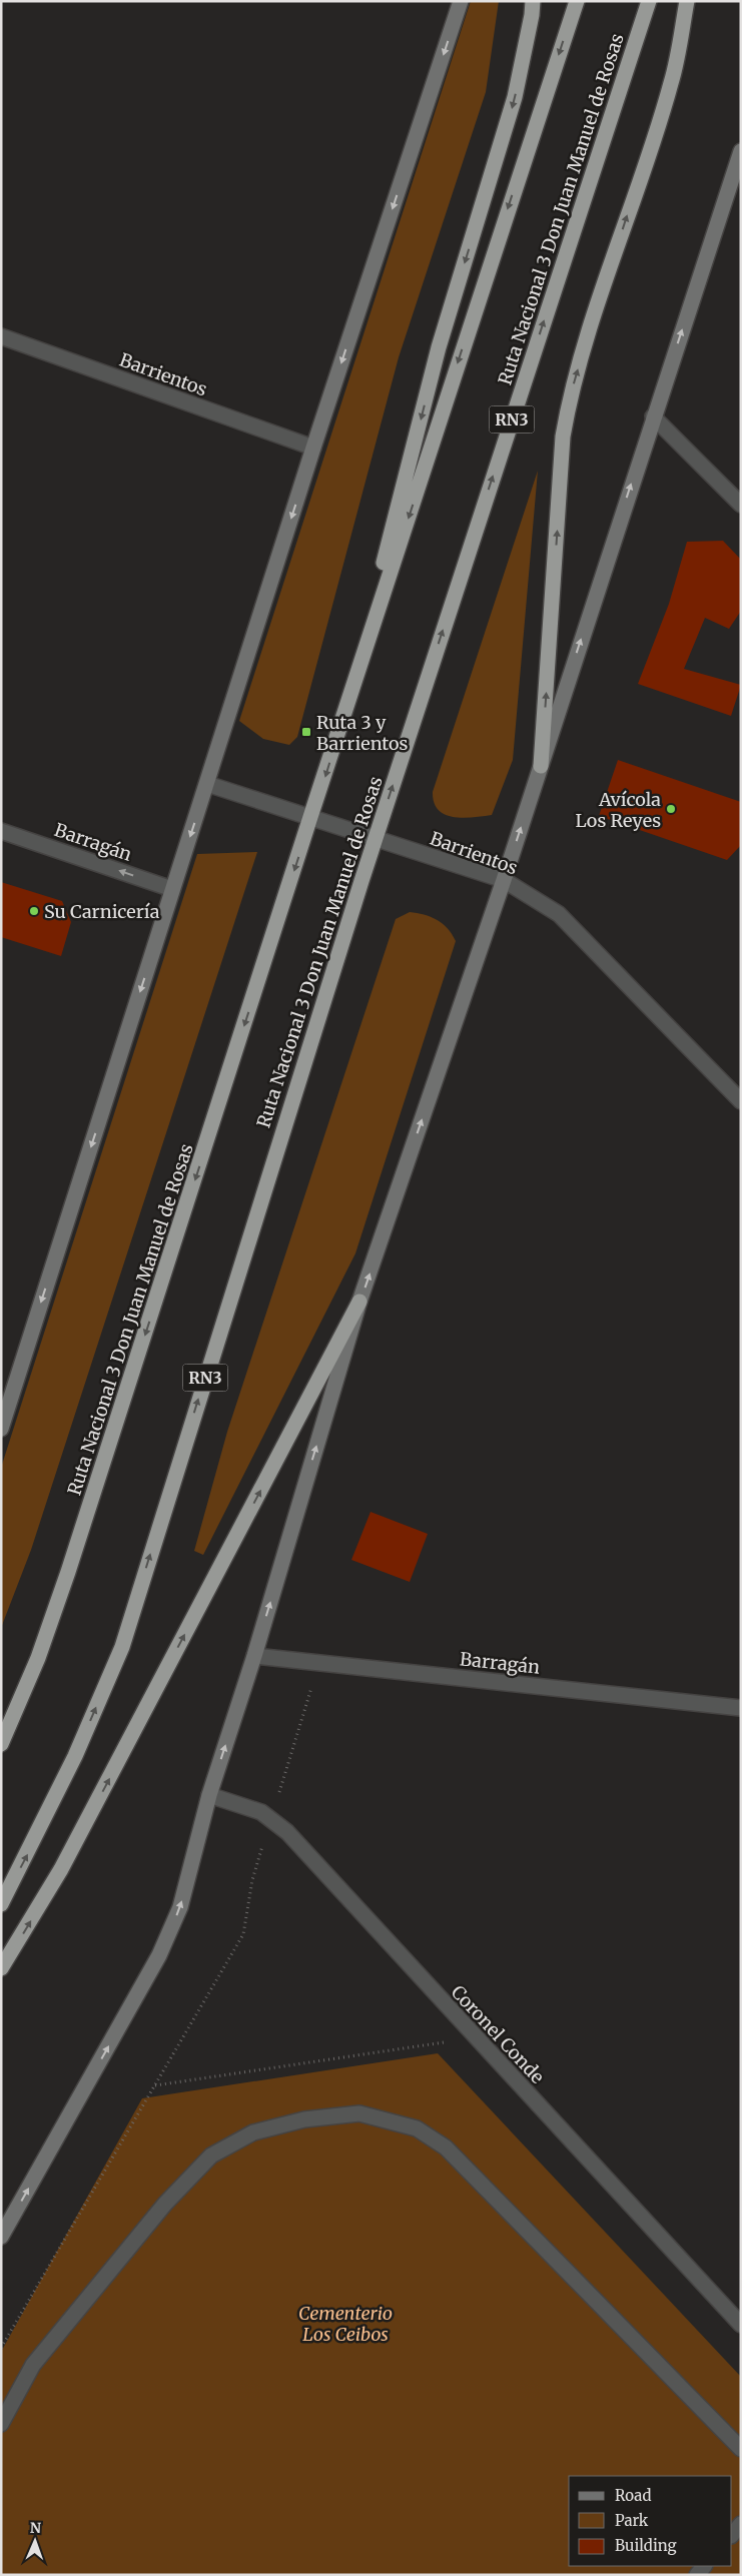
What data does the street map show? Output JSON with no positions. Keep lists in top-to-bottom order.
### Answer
{
  "streets": {
    "highway": ["Ruta Nacional 3 Don Juan Manuel de Rosas", "RN3"],
    "street": ["Barrientos", "Barragán", "Coronel Conde"]
  },
  "crossings": [
    ["Ruta Nacional 3 Don Juan Manuel de Rosas", "Barrientos"]
  ],
  "parks": ["Cementerio Los Ceibos"],
  "places": {
    "transit": ["Ruta 3 y Barrientos"],
    "other": ["Avícola Los Reyes", "Su Carnicería"]
  },
  "legend": ["Road", "Park", "Building"],
  "north": "top"
}
